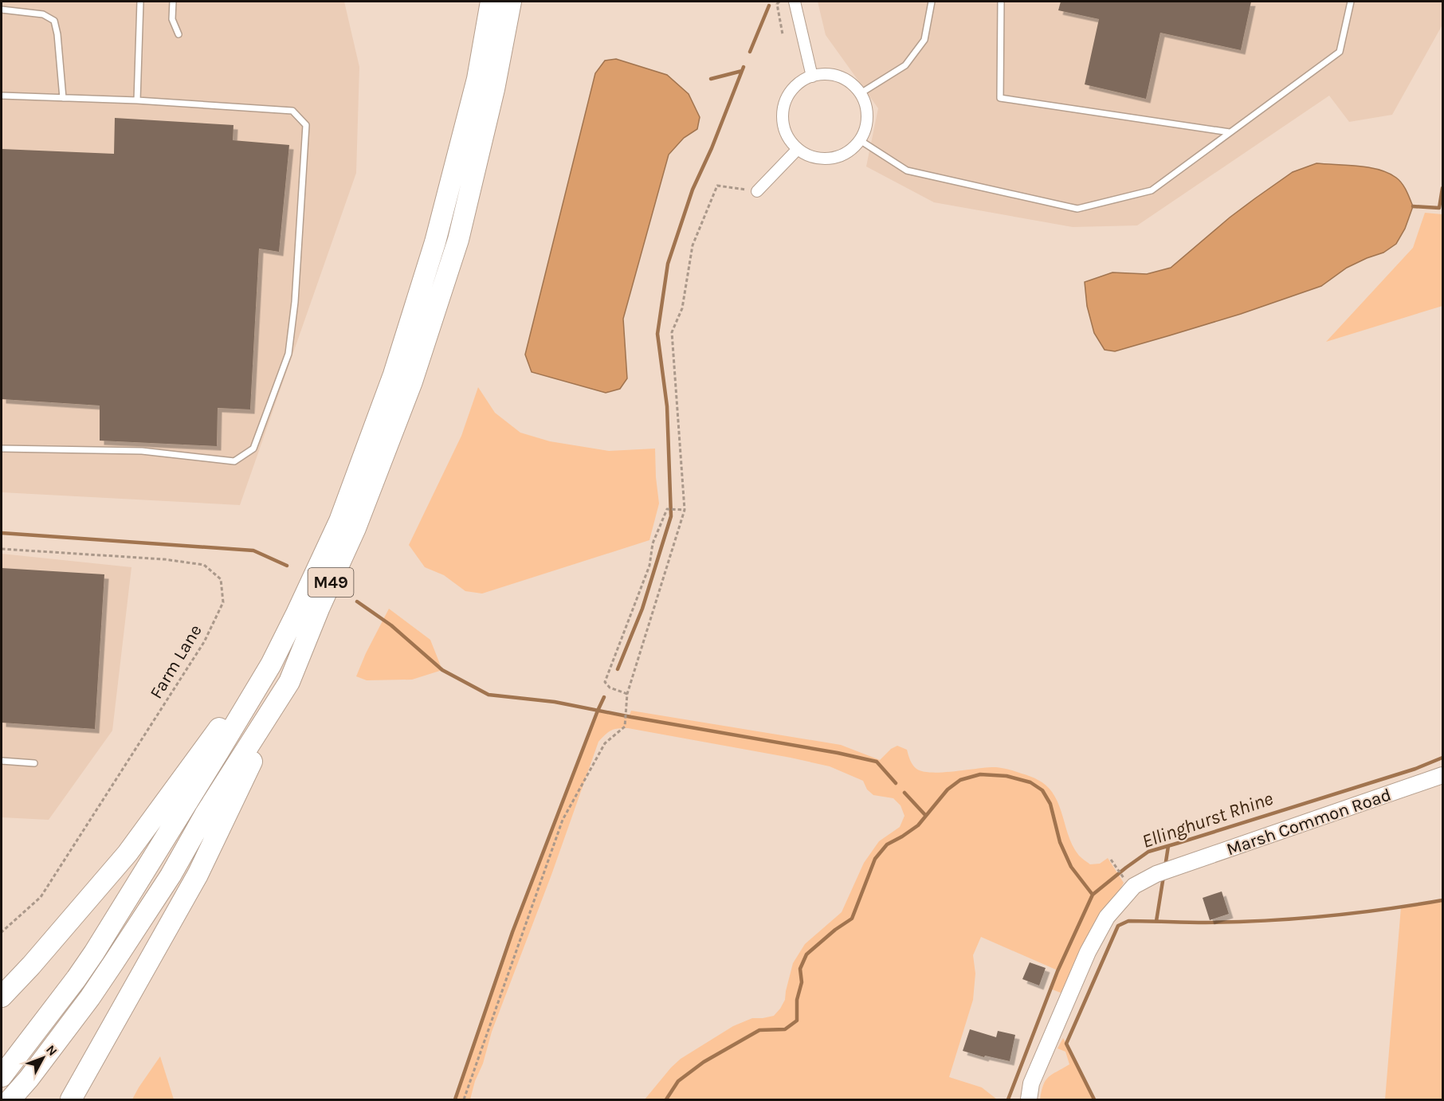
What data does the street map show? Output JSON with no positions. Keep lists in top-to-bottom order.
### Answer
{
  "streets": {
    "highway": ["M49"],
    "main road": ["Marsh Common Road"],
    "path": ["Farm Lane"]
  },
  "water": ["Ellinghurst Rhine"],
  "north": "top right"
}
